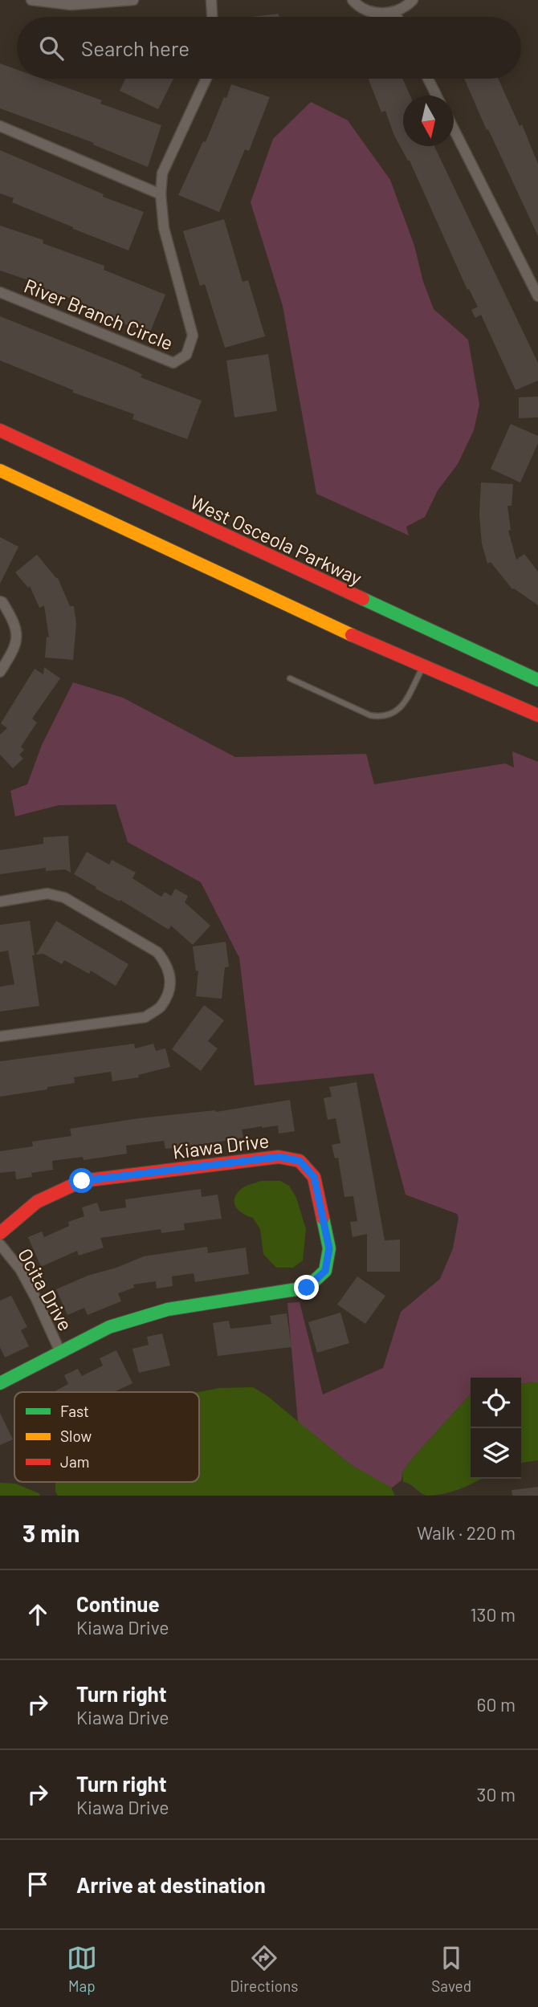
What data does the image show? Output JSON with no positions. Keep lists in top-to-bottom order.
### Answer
{
  "streets": {
    "main road": ["West Osceola Parkway", "Kiawa Drive"],
    "street": ["River Branch Circle", "Ocita Drive"]
  },
  "crossings": [
    ["Kiawa Drive", "Ocita Drive"]
  ],
  "legend": ["Fast", "Slow", "Jam"],
  "north": "bottom",
  "page": {
    "search": "Search here",
    "heading": ["3 min", "Walk · 220 m"],
    "list": [
      ["Continue", "Kiawa Drive", "130 m"],
      ["Turn right", "Kiawa Drive", "60 m"],
      ["Turn right", "Kiawa Drive", "30 m"],
      "Arrive at destination"
    ],
    "nav": ["Map", "Directions", "Saved"]
  }
}
